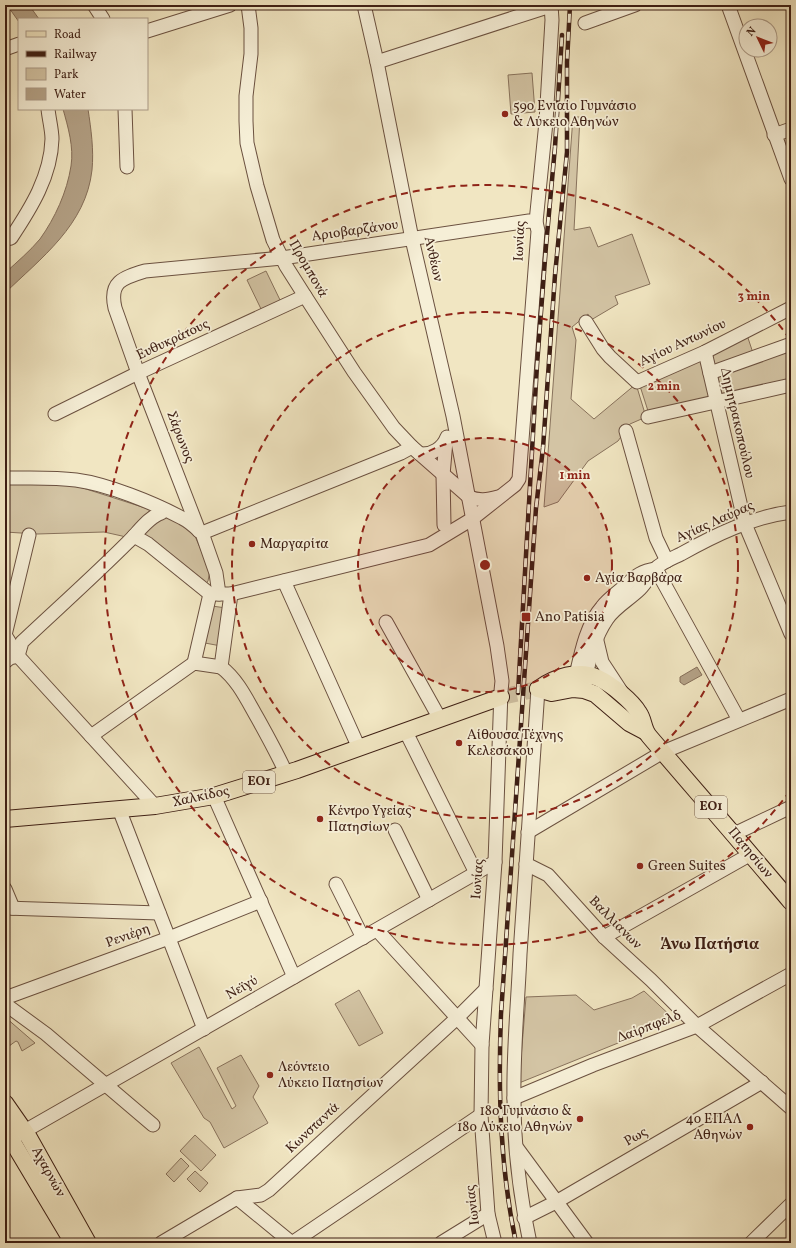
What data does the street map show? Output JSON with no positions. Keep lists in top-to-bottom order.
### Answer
{
  "streets": {
    "main road": [
      "ΕΟ1",
      "Χαλκίδος",
      "Πατησίων",
      "Αχαρνών"
    ],
    "street": [
      "Αριοβαρζάνου",
      "Ιωνίας",
      "Ανθέων",
      "Προμπονά",
      "Ευθυκράτους",
      "Αγίου Αντωνίου",
      "Δημητρακοπούλου",
      "Σάρωνος",
      "Αγίας Λαύρας",
      "Βαλλιανων",
      "Ρενιέρη",
      "Νεϊγύ",
      "Δαίρπφελδ",
      "Κωνσταντά",
      "Ρως"
    ]
  },
  "crossings": [
    ["Αριοβαρζάνου", "Ιωνίας"],
    ["Αριοβαρζάνου", "Ανθέων"],
    ["Αριοβαρζάνου", "Προμπονά"],
    ["Αριοβαρζάνου", "Σάρωνος"],
    ["Ιωνίας", "Ανθέων"],
    ["Ιωνίας", "Χαλκίδος"],
    ["Ιωνίας", "Νεϊγύ"],
    ["Ιωνίας", "Κωνσταντά"],
    ["Ανθέων", "Προμπονά"],
    ["Προμπονά", "Ευθυκράτους"],
    ["Ευθυκράτους", "Σάρωνος"],
    ["Αγίου Αντωνίου", "Δημητρακοπούλου"],
    ["Δημητρακοπούλου", "Αγίας Λαύρας"],
    ["Αγίας Λαύρας", "Πατησίων"],
    ["Βαλλιανων", "Δαίρπφελδ"],
    ["Βαλλιανων", "Ρως"],
    ["Νεϊγύ", "Αχαρνών"]
  ],
  "districts": ["Άνω Πατήσια"],
  "places": {
    "other": [
      "59ο Ενιαίο Γυμνάσιο & Λύκειο Αθηνών",
      "Μαργαρίτα",
      "Αγία Βαρβάρα",
      "Αίθουσα Τέχνης Κελεσάκου",
      "Κέντρο Υγείας Πατησίων",
      "Green Suites",
      "Λεόντειο Λύκειο Πατησίων",
      "18ο Γυμνάσιο & 18ο Λύκειο Αθηνών",
      "4ο ΕΠΑΛ Αθηνών"
    ],
    "transit": ["Ano Patisia"]
  },
  "legend": [
    "Road",
    "Railway",
    "Park",
    "Water"
  ],
  "north": "top left",
  "rings": ["3 min", "2 min", "1 min"]
}
